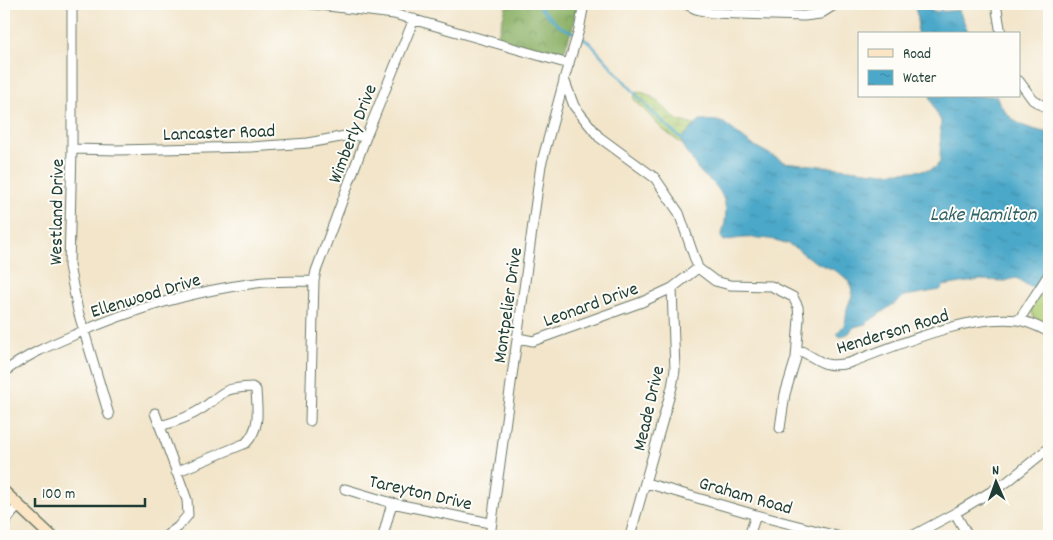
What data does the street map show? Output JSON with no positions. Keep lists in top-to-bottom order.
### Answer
{
  "streets": {
    "street": [
      "Lancaster Road",
      "Wimberly Drive",
      "Westland Drive",
      "Ellenwood Drive",
      "Leonard Drive",
      "Montpelier Drive",
      "Henderson Road",
      "Meade Drive",
      "Tareyton Drive",
      "Graham Road"
    ]
  },
  "crossings": [
    ["Lancaster Road", "Wimberly Drive"],
    ["Lancaster Road", "Westland Drive"],
    ["Wimberly Drive", "Ellenwood Drive"],
    ["Westland Drive", "Ellenwood Drive"],
    ["Leonard Drive", "Montpelier Drive"],
    ["Leonard Drive", "Meade Drive"],
    ["Montpelier Drive", "Tareyton Drive"],
    ["Meade Drive", "Graham Road"]
  ],
  "water": ["Lake Hamilton"],
  "legend": ["Road", "Water"],
  "scale_bar": "100 m",
  "north": "top"
}
